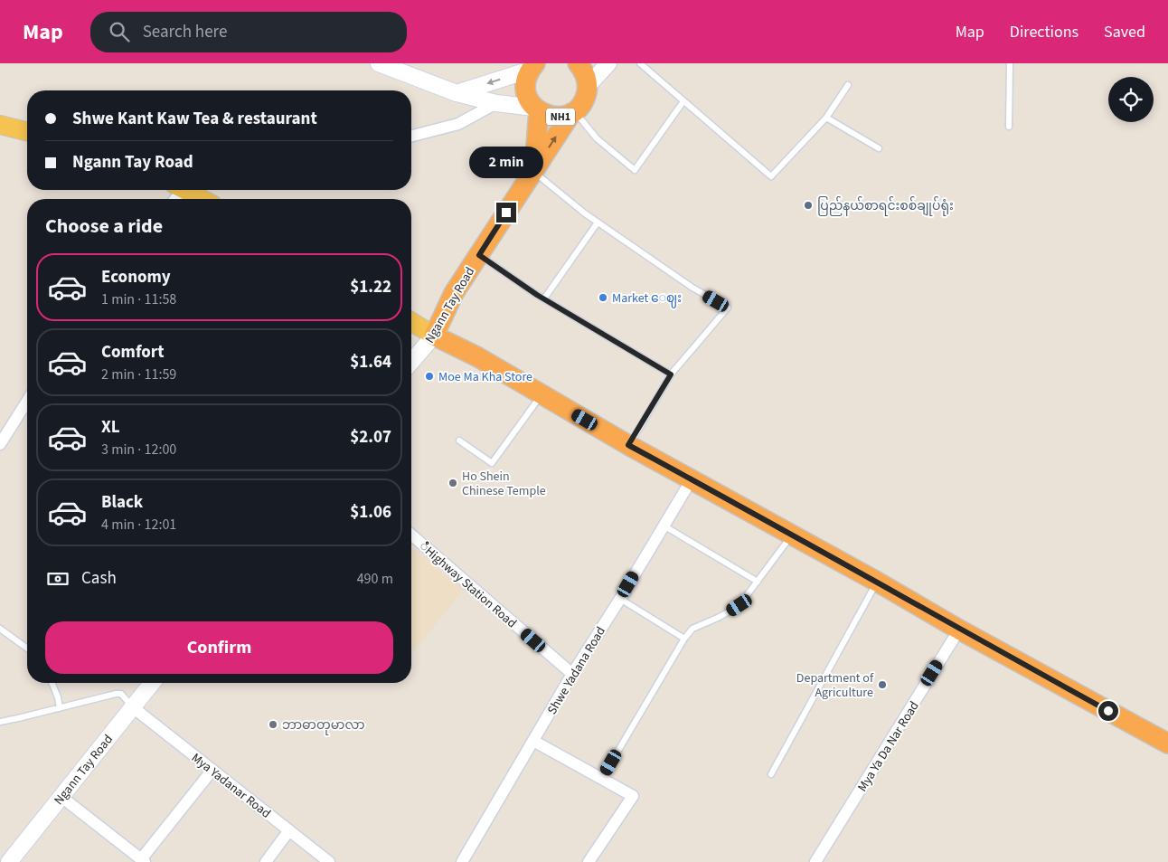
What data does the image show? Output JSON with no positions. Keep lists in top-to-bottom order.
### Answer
{
  "streets": {
    "highway": ["NH1", "Ngann Tay Road"],
    "street": [
      "ံံံံHighway Station Road",
      "Shwe Yadana Road",
      "Mya Ya Da Nar Road",
      "Mya Yadanar Road"
    ]
  },
  "crossings": [
    ["NH1", "Ngann Tay Road"],
    ["Ngann Tay Road", "Mya Yadanar Road"],
    ["ံံံံHighway Station Road", "Shwe Yadana Road"]
  ],
  "places": [
    "ပြည်နယ်စာရင်းစစ်ချုပ်ရုံး",
    "Market ေဈး",
    "Moe Ma Kha Store",
    "Ho Shein Chinese Temple",
    "Department of Agriculture",
    "ဘာဓာတုမာလာ"
  ],
  "page": {
    "header": "Map",
    "search": "Search here",
    "nav": ["Map", "Directions", "Saved"],
    "banner": ["Shwe Kant Kaw Tea & restaurant", "Ngann Tay Road"],
    "bubble": "2 min",
    "heading": "Choose a ride",
    "list": [
      {
        "name": "Economy",
        "note": "1 min · 11:58",
        "value": "$1.22"
      },
      {
        "name": "Comfort",
        "note": "2 min · 11:59",
        "value": "$1.64"
      },
      {
        "name": "XL",
        "note": "3 min · 12:00",
        "value": "$2.07"
      },
      {
        "name": "Black",
        "note": "4 min · 12:01",
        "value": "$1.06"
      }
    ],
    "pay": ["Cash", "490 m"],
    "buttons": "Confirm"
  }
}
